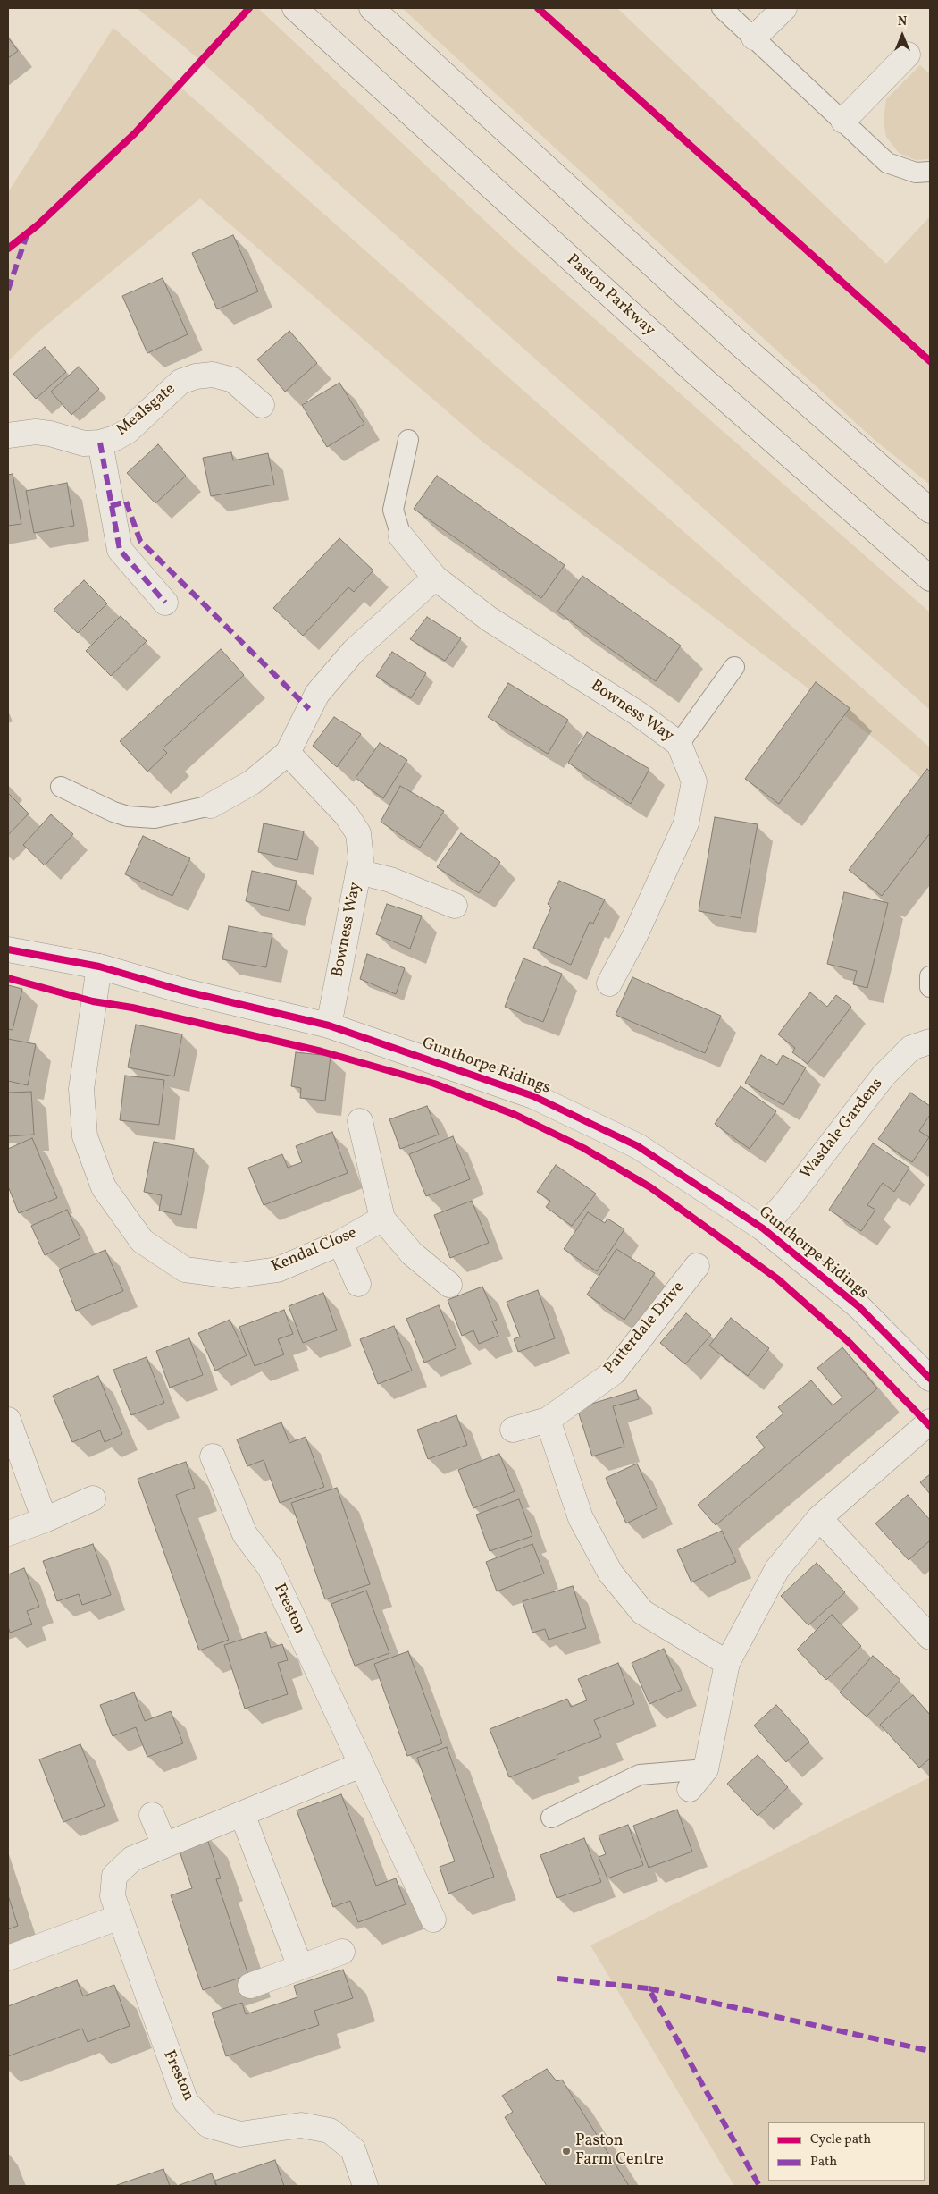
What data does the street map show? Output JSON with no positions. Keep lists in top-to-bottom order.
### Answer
{
  "streets": {
    "highway": ["Paston Parkway"],
    "street": [
      "Mealsgate",
      "Bowness Way",
      "Gunthorpe Ridings",
      "Wasdale Gardens",
      "Kendal Close",
      "Patterdale Drive",
      "Freston"
    ]
  },
  "crossings": [
    ["Bowness Way", "Gunthorpe Ridings"],
    ["Gunthorpe Ridings", "Wasdale Gardens"],
    ["Gunthorpe Ridings", "Kendal Close"]
  ],
  "places": ["Paston Farm Centre"],
  "legend": ["Cycle path", "Path"],
  "north": "top"
}
